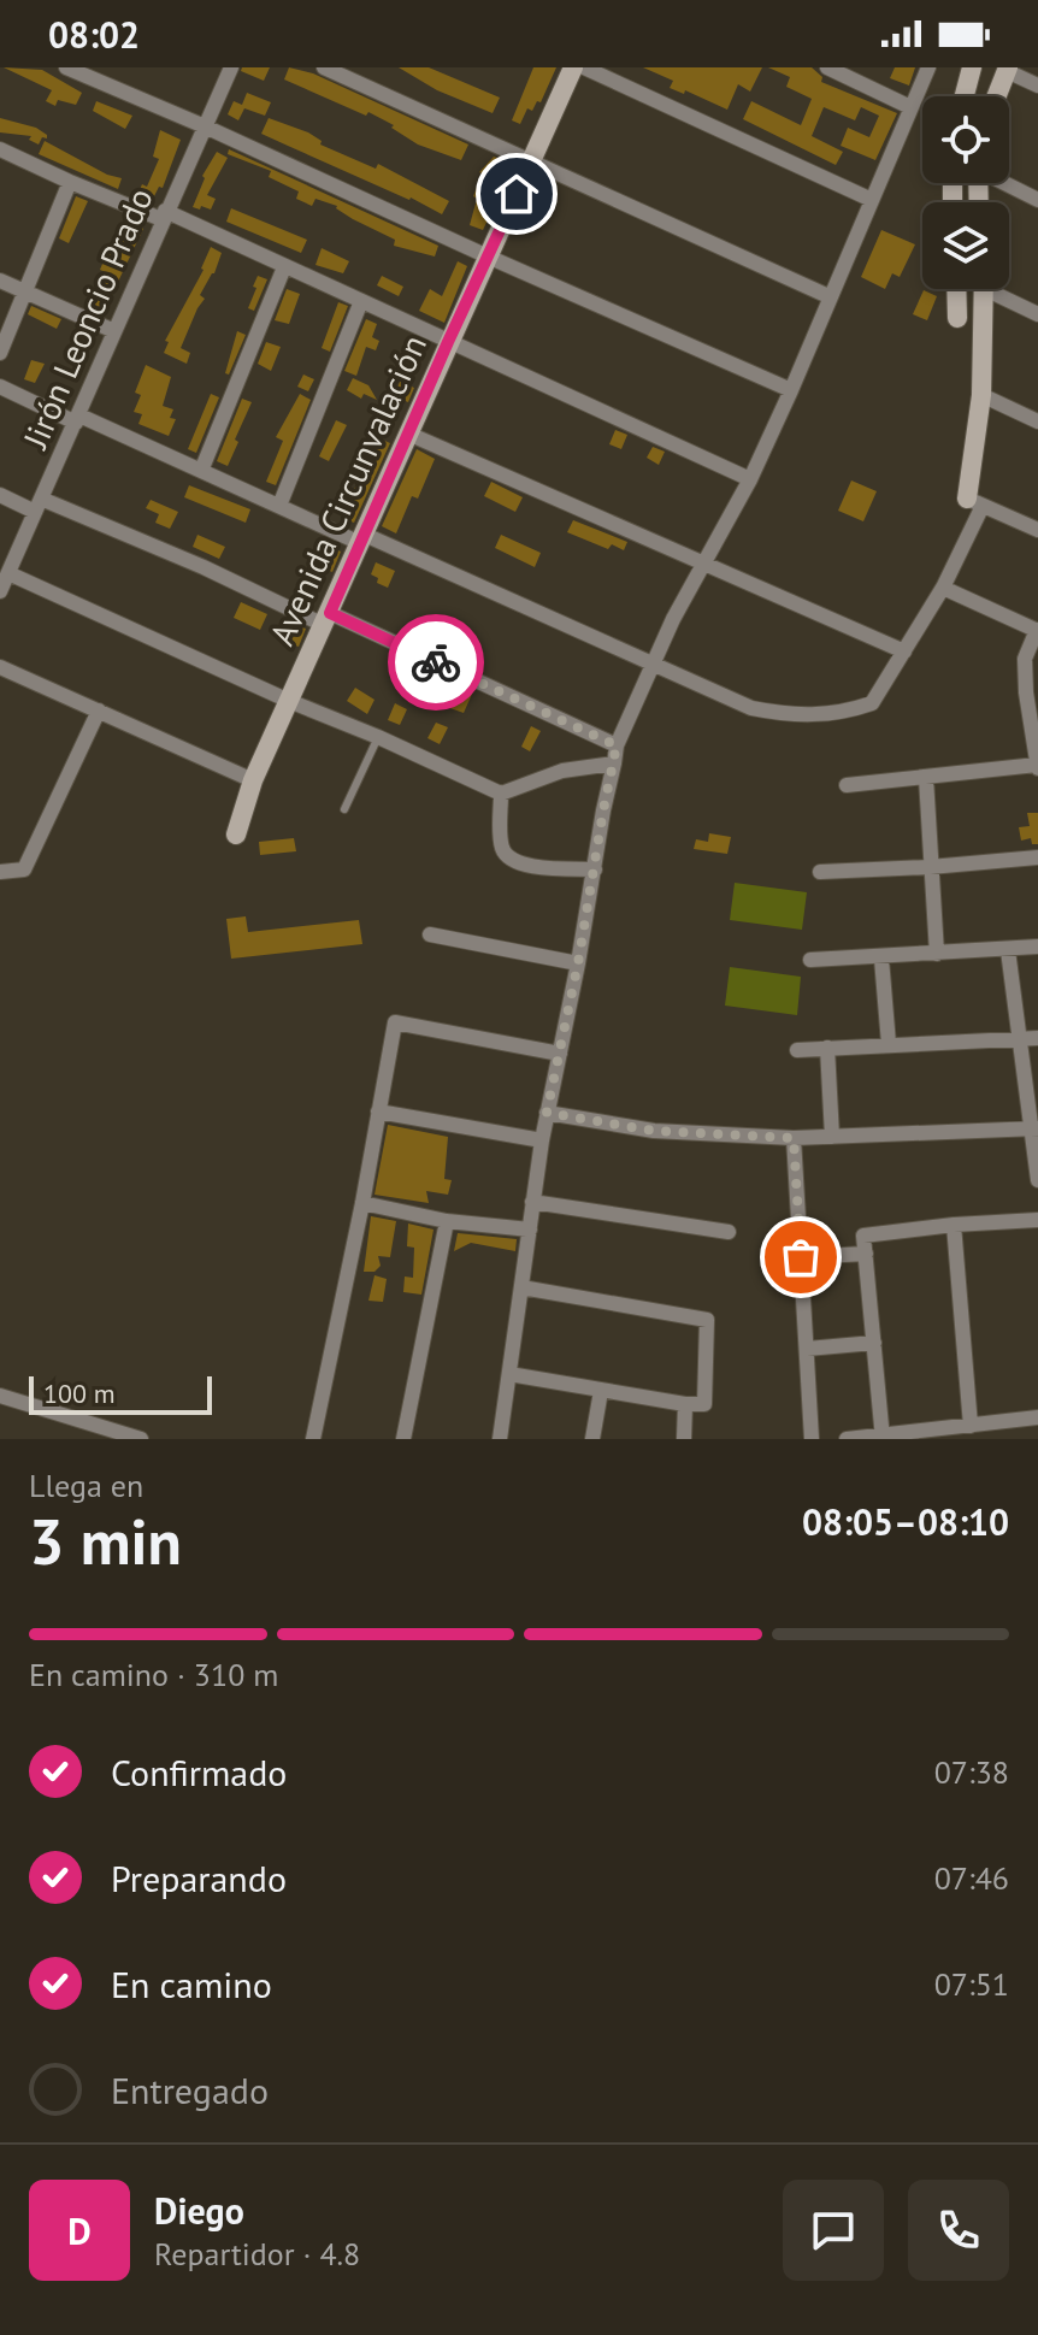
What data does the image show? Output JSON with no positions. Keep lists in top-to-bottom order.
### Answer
{
  "streets": {
    "street": ["Jirón Leoncio Prado", "Avenida Circunvalación"]
  },
  "scale_bar": "100 m",
  "page": {
    "status": "08:02",
    "scale": "100 m",
    "heading": ["3 min", "Llega en", "08:05–08:10"],
    "panel": ["Diego", "Repartidor · 4.8"],
    "bar": "En camino · 310 m",
    "list": [
      ["Confirmado", "07:38"],
      ["Preparando", "07:46"],
      ["En camino", "07:51"],
      "Entregado"
    ],
    "round": "D"
  }
}
